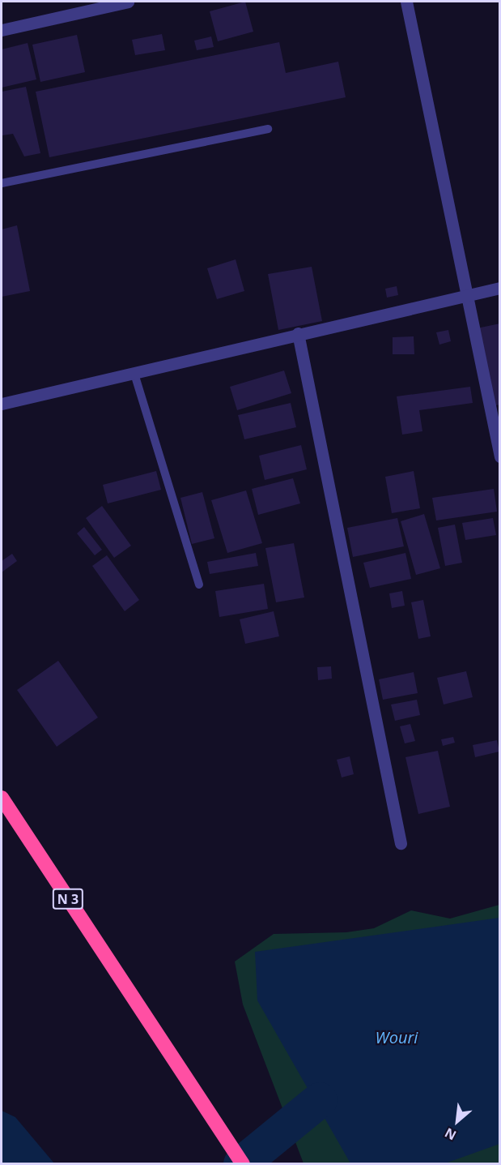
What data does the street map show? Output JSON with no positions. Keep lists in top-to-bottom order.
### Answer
{
  "streets": {
    "highway": ["N 3"]
  },
  "water": ["Wouri"],
  "north": "bottom left"
}
